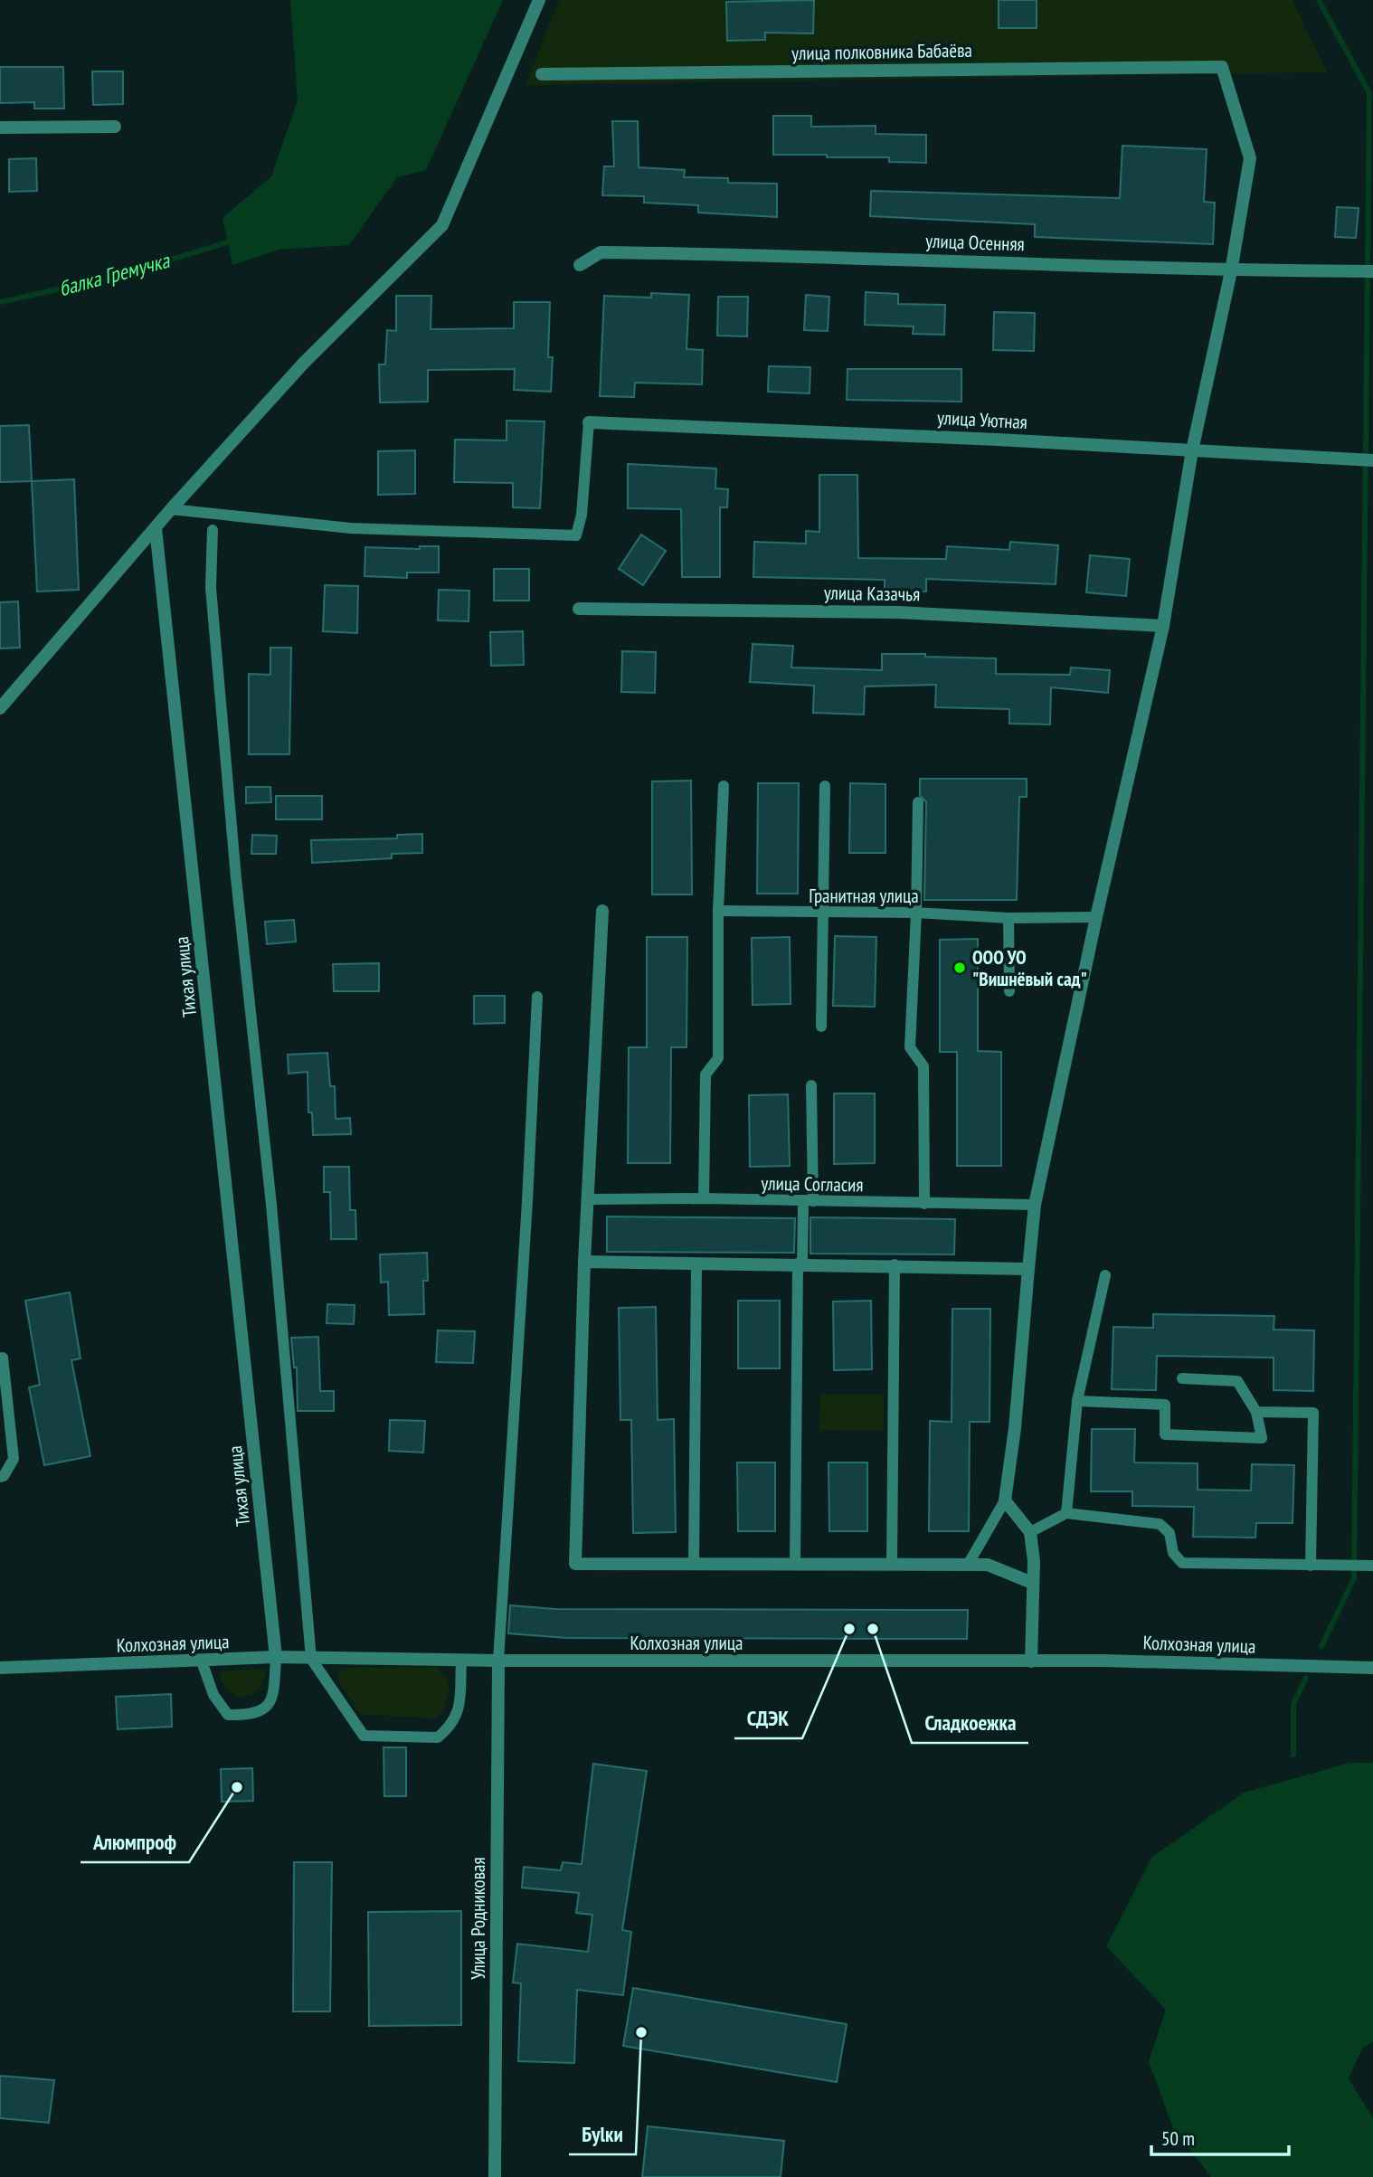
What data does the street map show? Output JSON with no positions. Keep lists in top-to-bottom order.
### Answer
{
  "streets": {
    "street": [
      "улица полковника Бабаёва",
      "улица Осенняя",
      "улица Уютная",
      "улица Казачья",
      "Тихая улица",
      "Колхозная улица",
      "Улица Родниковая"
    ],
    "lane": ["Гранитная улица", "улица Согласия"]
  },
  "crossings": [
    ["улица полковника Бабаёва", "улица Осенняя"],
    ["Тихая улица", "Колхозная улица"],
    ["Колхозная улица", "Улица Родниковая"]
  ],
  "water": ["балка Гремучка"],
  "places": [
    "ООО УО \"Вишнёвый сад\"",
    "СДЭК",
    "Сладкоежка",
    "Алюмпроф",
    "Буlки"
  ],
  "scale_bar": "50 m"
}
